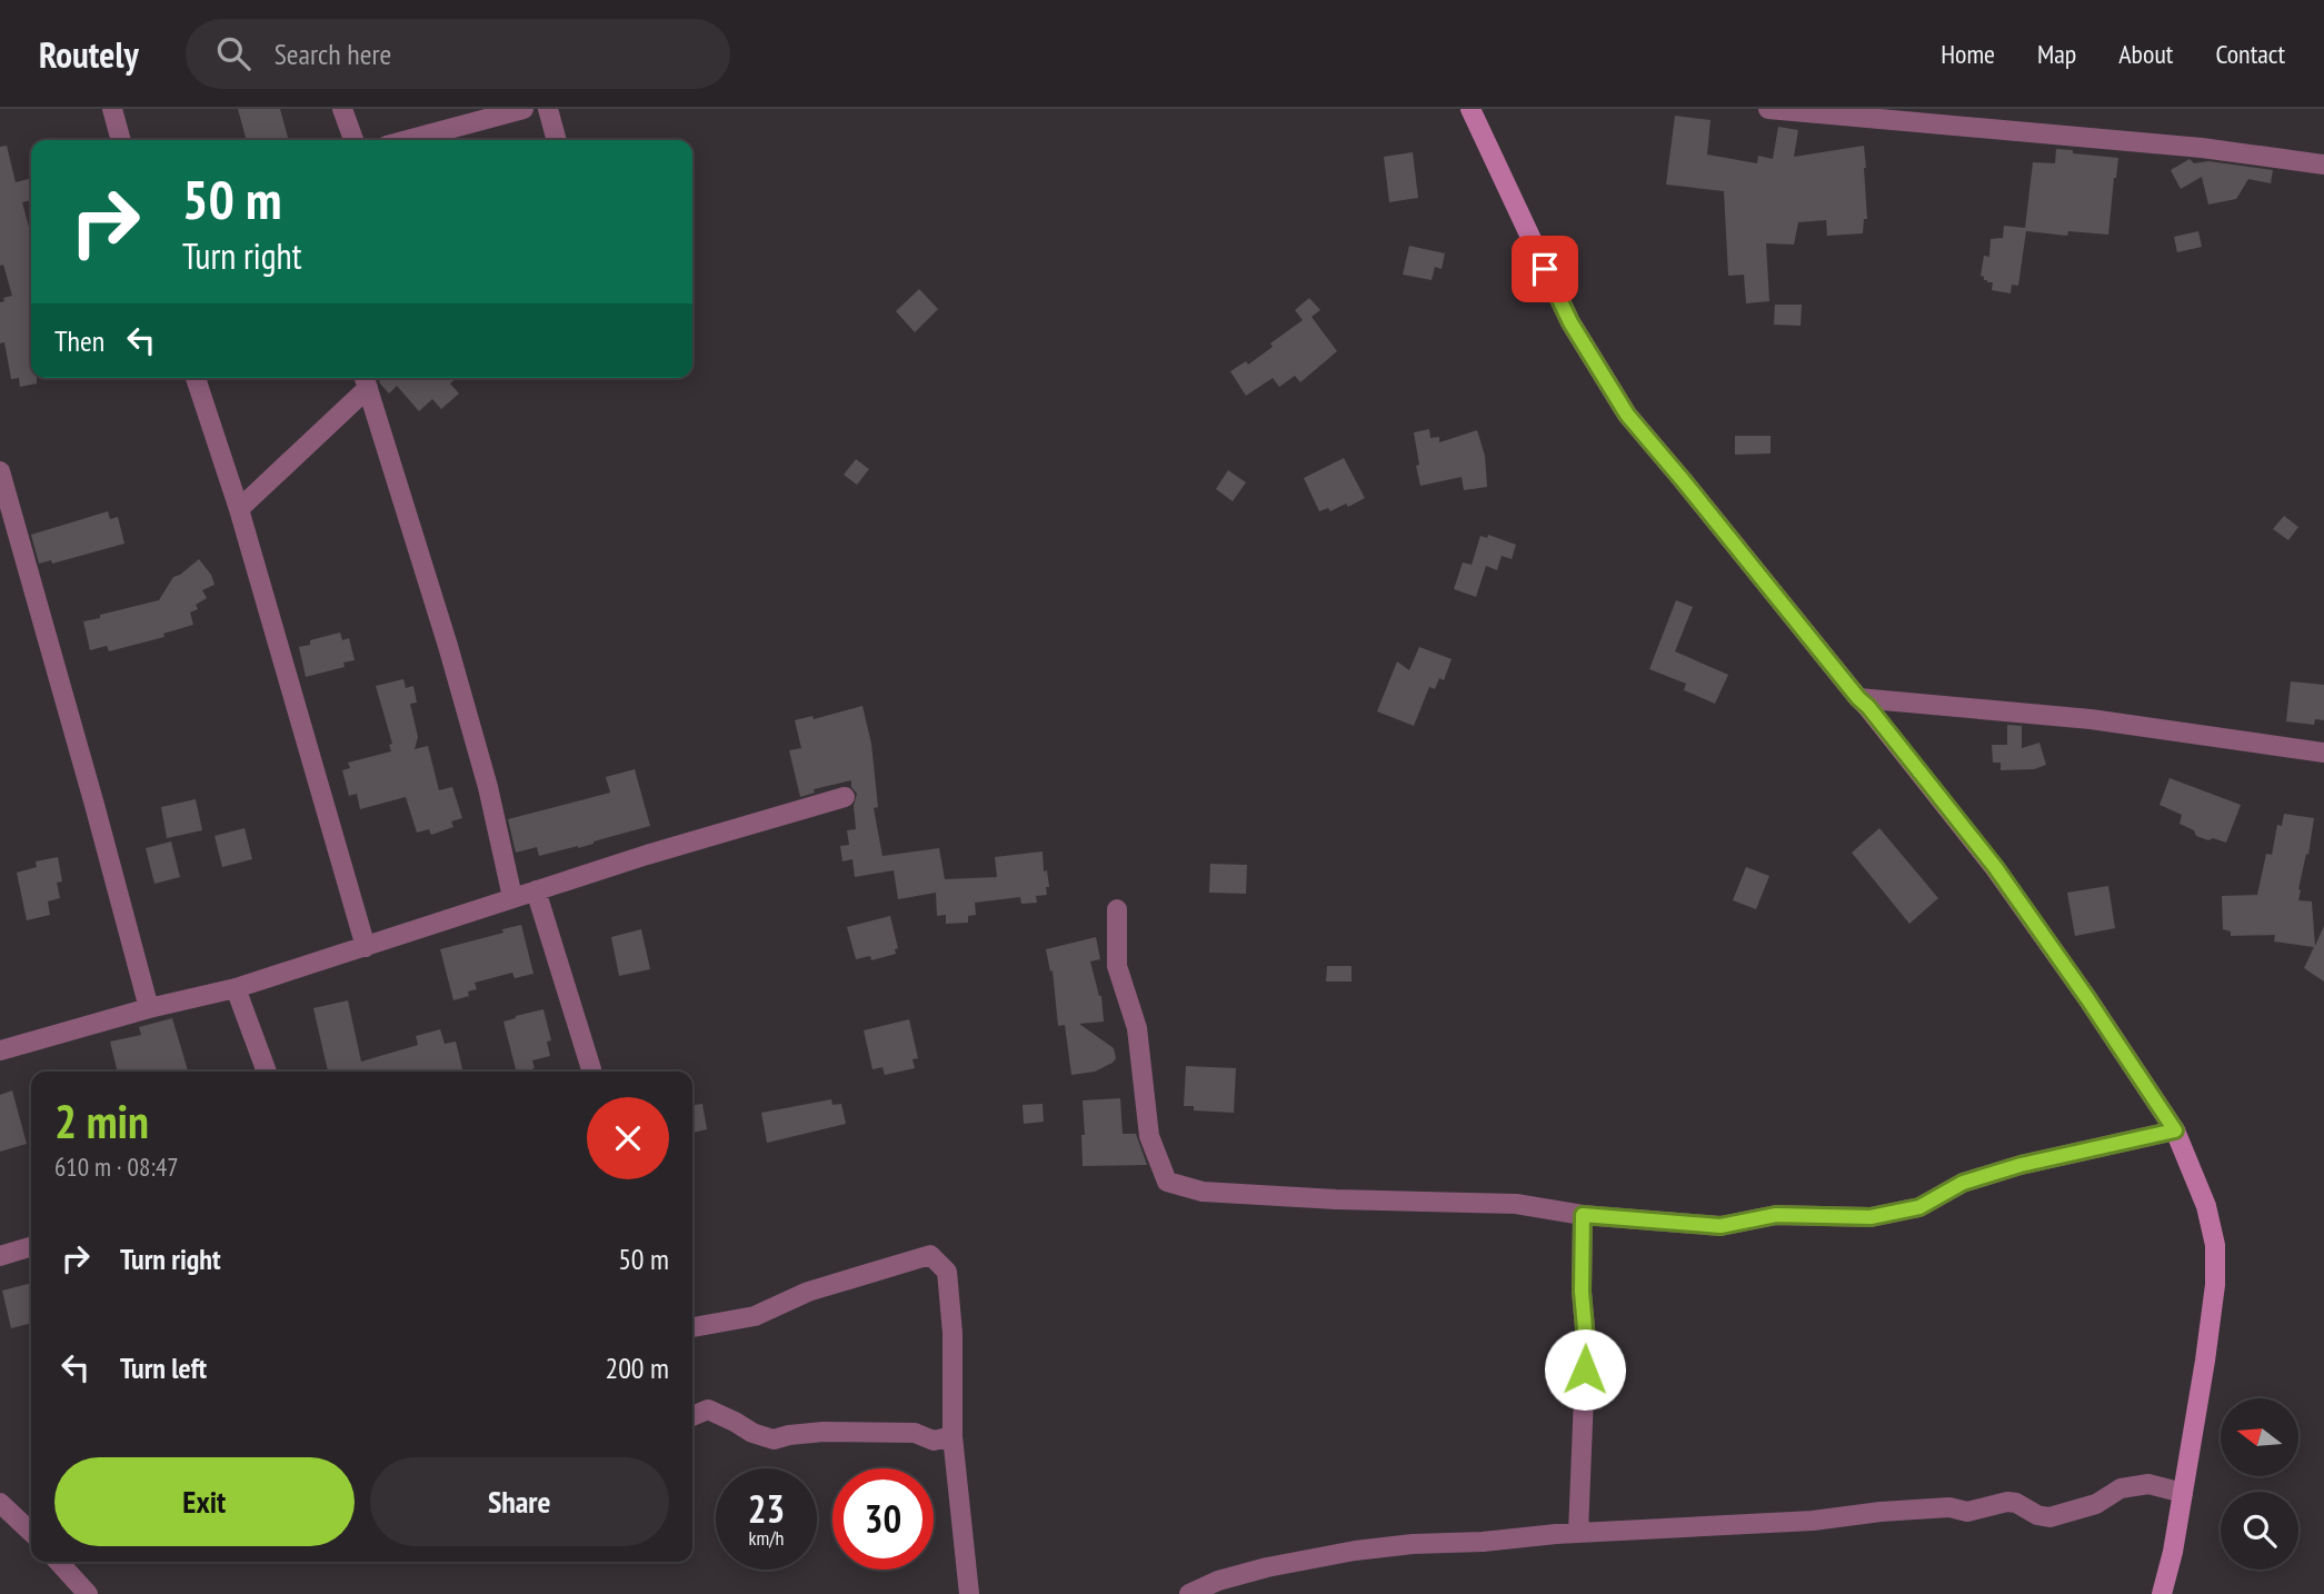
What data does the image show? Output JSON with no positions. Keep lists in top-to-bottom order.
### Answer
{
  "north": "left",
  "page": {
    "header": "Routely",
    "search": "Search here",
    "nav": [
      "Home",
      "Map",
      "About",
      "Contact"
    ],
    "turn": ["50 m", "Turn right"],
    "then": "Then",
    "heading": ["2 min", "610 m · 08:47"],
    "list": [
      {
        "name": "Turn right",
        "value": "50 m"
      },
      {
        "name": "Turn left",
        "value": "200 m"
      }
    ],
    "buttons": ["Exit", "Share"],
    "speed": "23 km/h",
    "limit": "30"
  }
}
